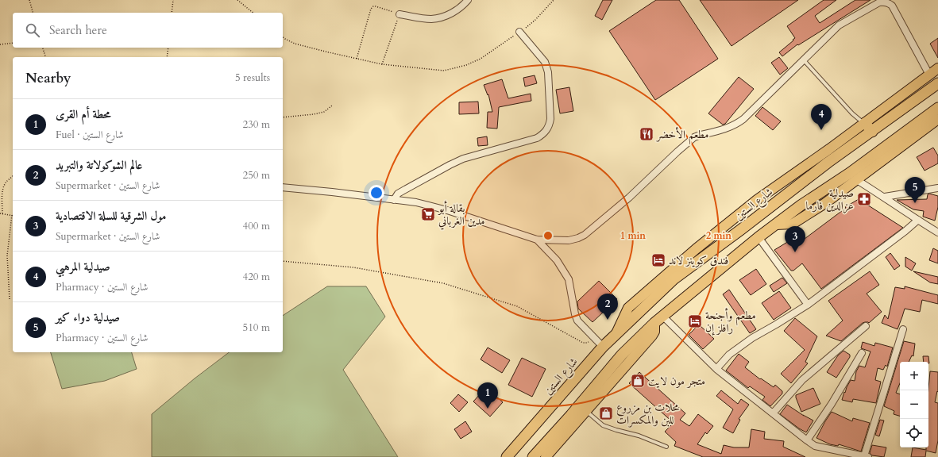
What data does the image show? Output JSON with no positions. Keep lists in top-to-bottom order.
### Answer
{
  "streets": {
    "highway": ["شارع الستين"]
  },
  "places": {
    "restaurant": ["مطعم الأخضر"],
    "pharmacy": ["صيدلية عزالدين فارما"],
    "supermarket": ["بقالة أبو مدين الغرباني"],
    "hotel": ["فندق كوينز لاند", "مطعم وأجنحة رافلز إن"],
    "shop": ["متجر مون لايت", "محلات بن مزروع للبن والمكسرات"]
  },
  "page": {
    "search": "Search here",
    "heading": ["Nearby", "5 results"],
    "list": [
      {
        "mark": "1",
        "name": "محطة أم القرى",
        "note": "Fuel · شارع الستين",
        "value": "230 m"
      },
      {
        "mark": "2",
        "name": "عالم الشوكولاتة والتبريد",
        "note": "Supermarket · شارع الستين",
        "value": "250 m"
      },
      {
        "mark": "3",
        "name": "مول الشرقية للسلة الاقتصادية",
        "note": "Supermarket · شارع الستين",
        "value": "400 m"
      },
      {
        "mark": "4",
        "name": "صيدلية المرهبي",
        "note": "Pharmacy · شارع الستين",
        "value": "420 m"
      },
      {
        "mark": "5",
        "name": "صيدلية دواء كير",
        "note": "Pharmacy · شارع الستين",
        "value": "510 m"
      }
    ],
    "pins": [
      "4",
      "5",
      "3",
      "2",
      "1"
    ],
    "map_buttons": ["+", "−"]
  },
  "rings": ["1 min", "2 min"]
}
